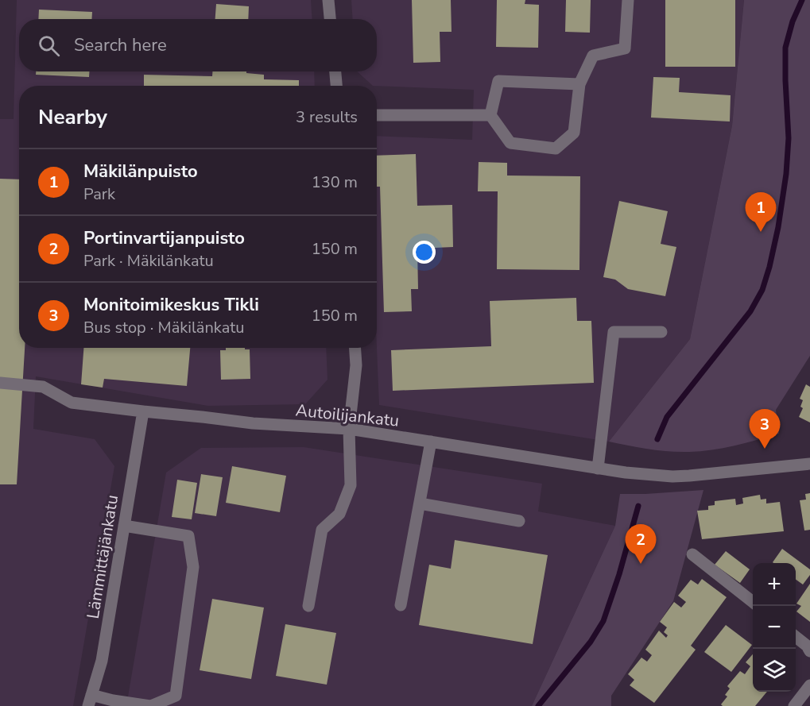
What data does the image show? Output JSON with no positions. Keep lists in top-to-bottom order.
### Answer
{
  "streets": {
    "street": ["Autoilijankatu", "Lämmittäjänkatu"]
  },
  "crossings": [
    ["Autoilijankatu", "Lämmittäjänkatu"]
  ],
  "page": {
    "search": "Search here",
    "heading": ["Nearby", "3 results"],
    "list": [
      {
        "mark": "1",
        "name": "Mäkilänpuisto",
        "note": "Park",
        "value": "130 m"
      },
      {
        "mark": "2",
        "name": "Portinvartijanpuisto",
        "note": "Park · Mäkilänkatu",
        "value": "150 m"
      },
      {
        "mark": "3",
        "name": "Monitoimikeskus Tikli",
        "note": "Bus stop · Mäkilänkatu",
        "value": "150 m"
      }
    ],
    "pins": ["1", "3", "2"],
    "map_buttons": ["+", "−"]
  }
}
